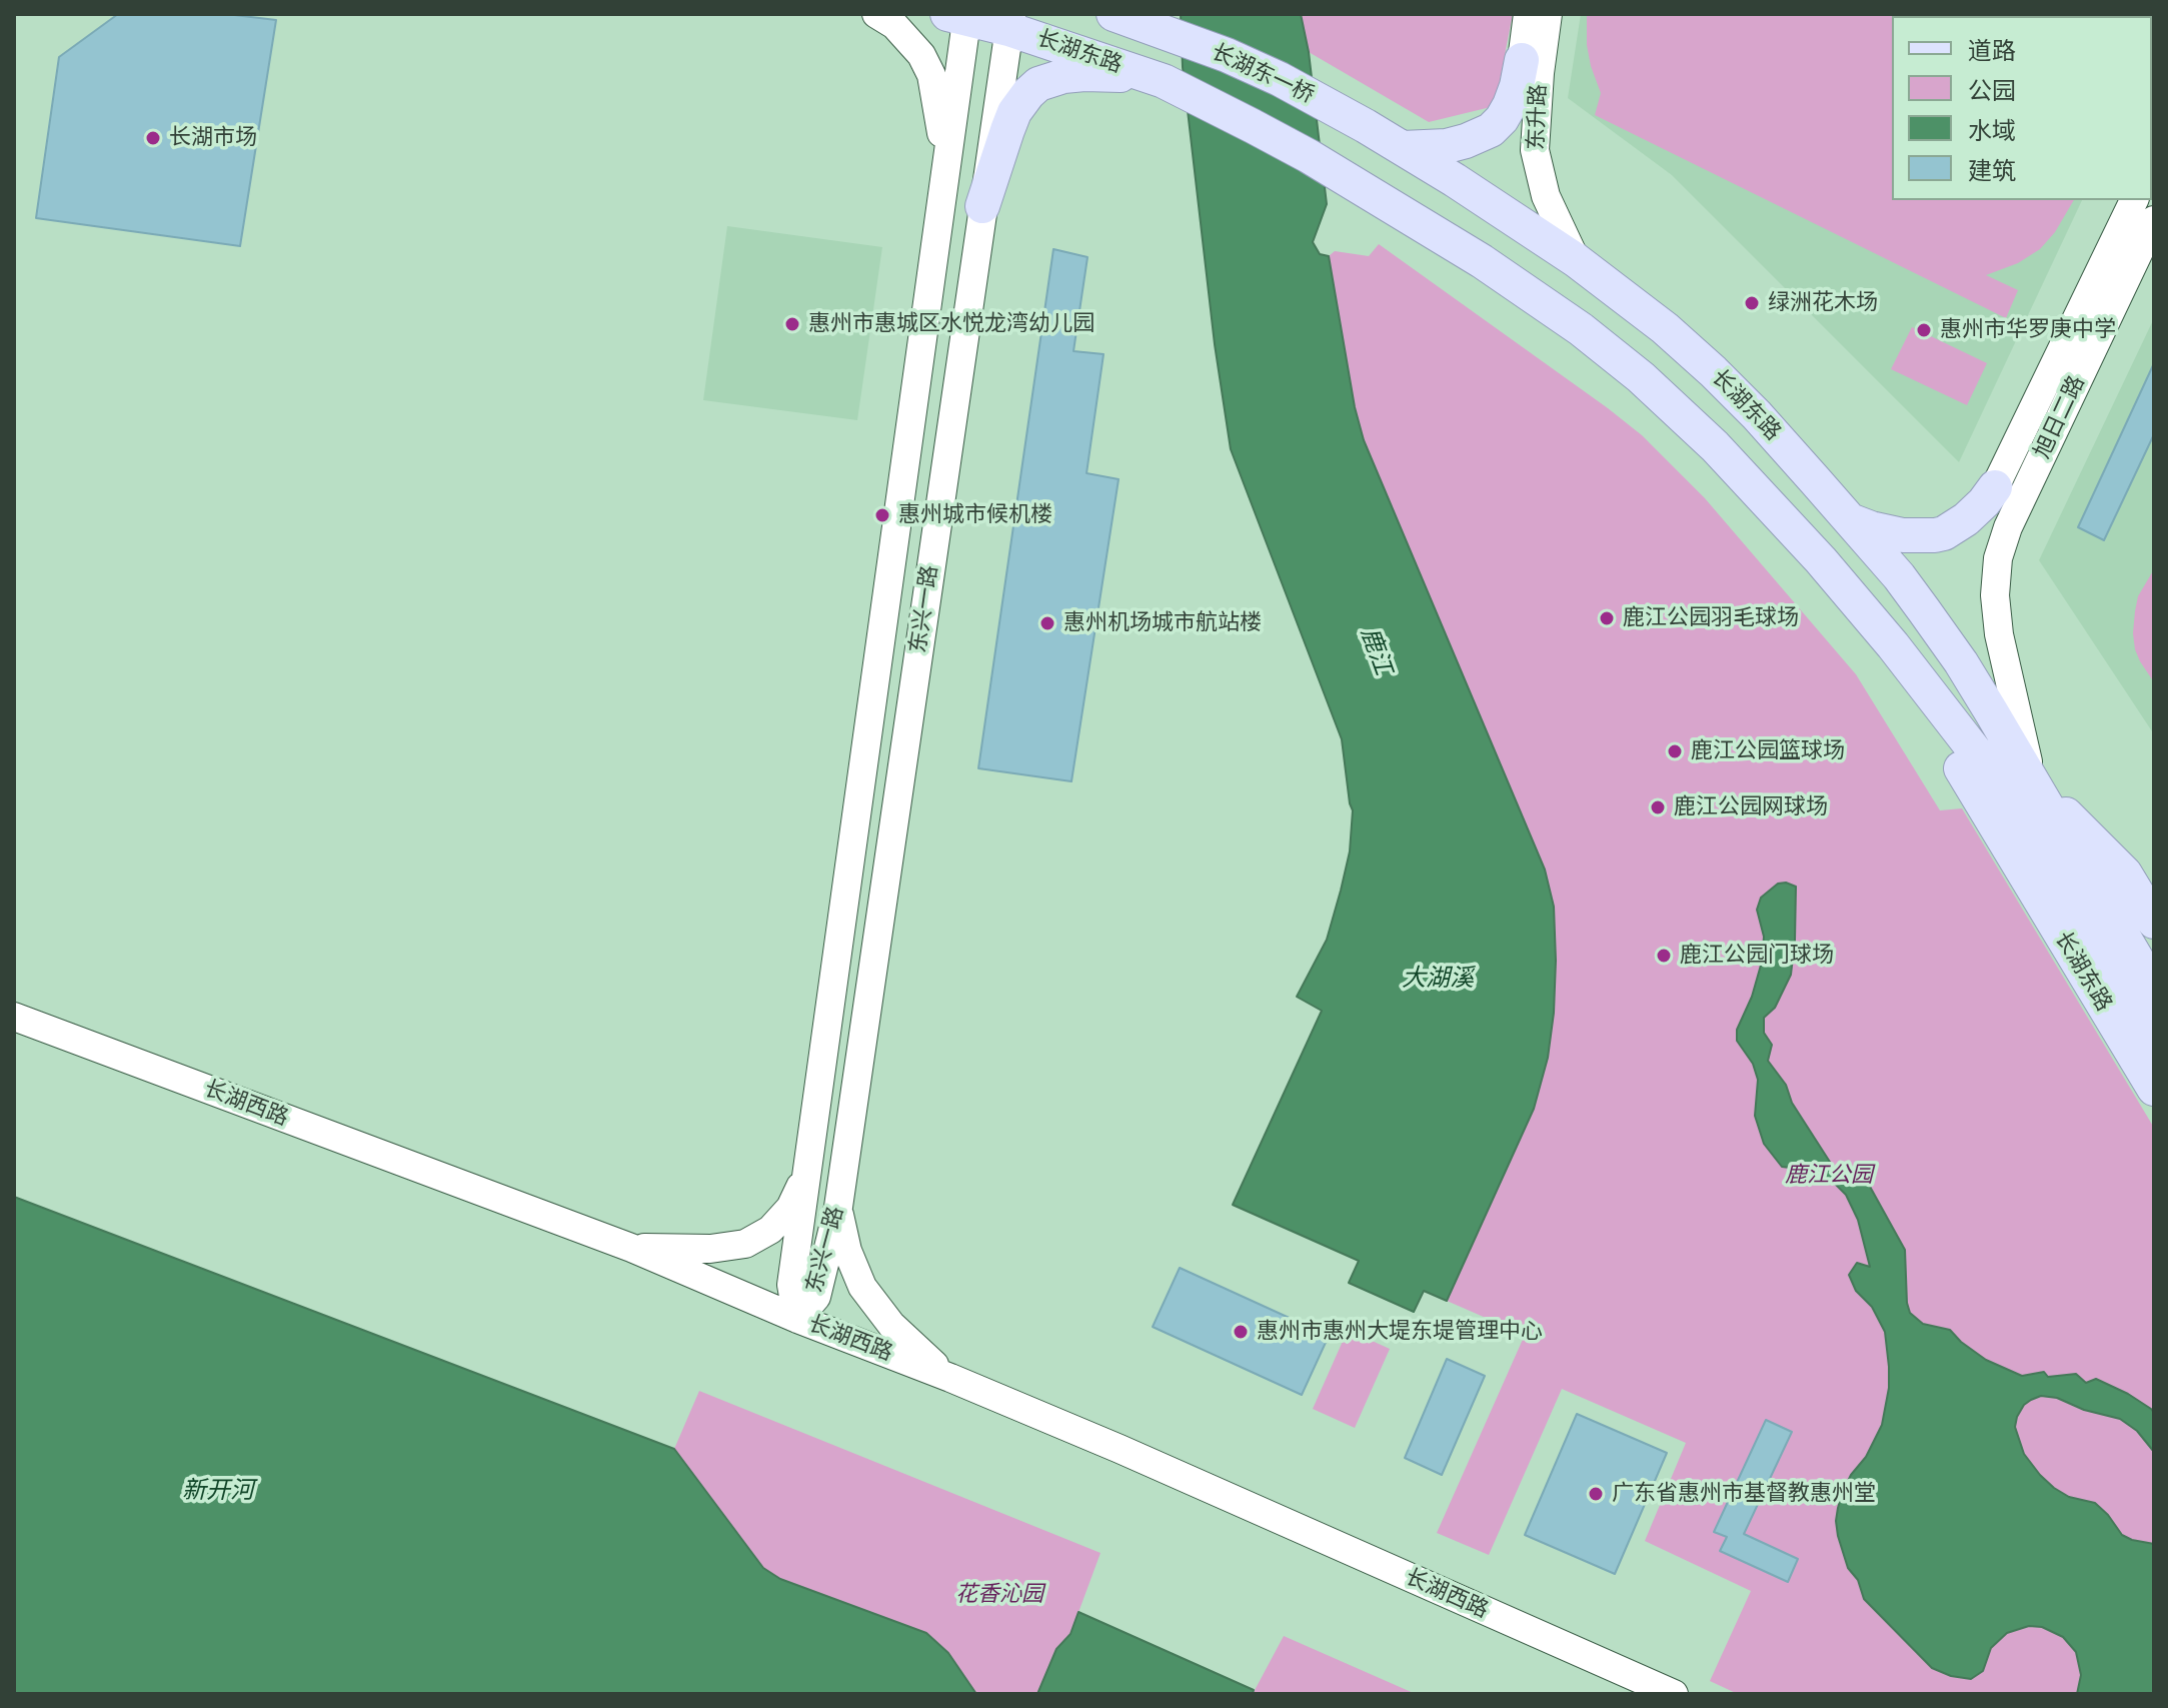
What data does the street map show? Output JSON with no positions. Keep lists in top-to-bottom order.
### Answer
{
  "streets": {
    "main road": ["长湖东路", "长湖东一桥"],
    "street": [
      "东升路",
      "旭日二路",
      "东兴一路",
      "长湖西路"
    ]
  },
  "crossings": [
    ["长湖东路", "长湖东一桥"],
    ["长湖东路", "东升路"],
    ["长湖东路", "旭日二路"],
    ["长湖东路", "东兴一路"],
    ["东兴一路", "长湖西路"]
  ],
  "water": ["鹿江", "大湖溪", "新开河"],
  "parks": ["鹿江公园", "花香沁园"],
  "places": [
    "长湖市场",
    "绿洲花木场",
    "惠州市惠城区水悦龙湾幼儿园",
    "惠州市华罗庚中学",
    "惠州城市候机楼",
    "鹿江公园羽毛球场",
    "惠州机场城市航站楼",
    "鹿江公园篮球场",
    "鹿江公园网球场",
    "鹿江公园门球场",
    "惠州市惠州大堤东堤管理中心",
    "广东省惠州市基督教惠州堂"
  ],
  "legend": [
    "道路",
    "公园",
    "水域",
    "建筑"
  ]
}
